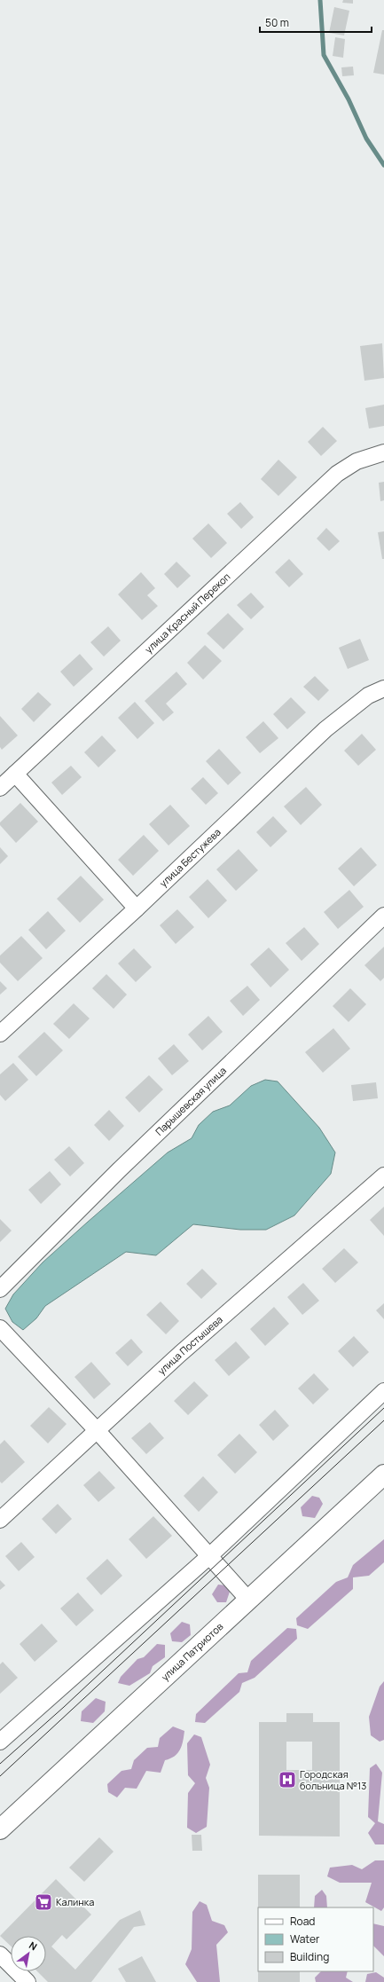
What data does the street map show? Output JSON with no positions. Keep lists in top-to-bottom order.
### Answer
{
  "streets": {
    "main road": ["улица Патриотов"],
    "street": [
      "улица Красный Перекоп",
      "улица Бестужева",
      "Парышевская улица",
      "улица Постышева"
    ]
  },
  "places": {
    "hospital": ["Городская больница №13"],
    "supermarket": ["Калинка"]
  },
  "legend": ["Road", "Water", "Building"],
  "scale_bar": "50 m",
  "north": "top right"
}
